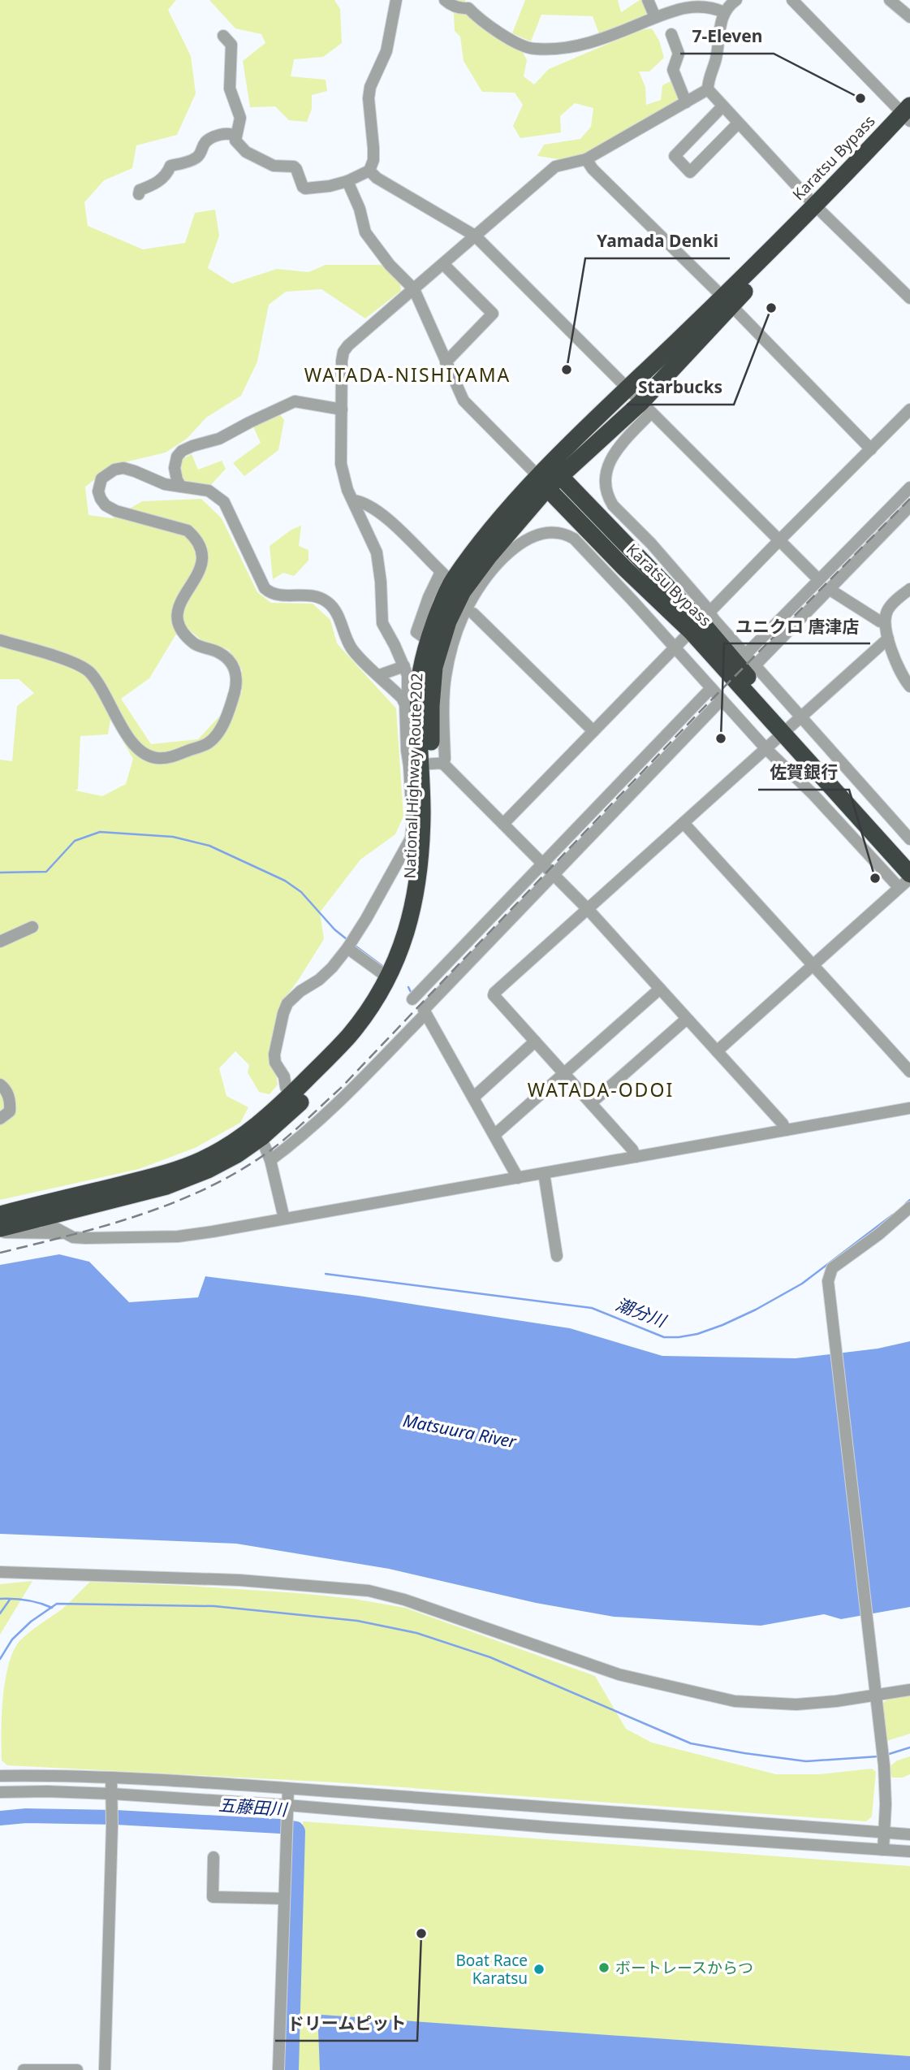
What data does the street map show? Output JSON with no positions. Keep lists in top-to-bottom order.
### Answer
{
  "streets": {
    "highway": ["Karatsu Bypass", "National Highway Route 202"]
  },
  "crossings": [
    ["Karatsu Bypass", "National Highway Route 202"]
  ],
  "districts": ["WATADA-NISHIYAMA", "WATADA-ODOI"],
  "water": ["潮分川", "Matsuura River", "五藤田川"],
  "places": [
    "7-Eleven",
    "Starbucks",
    "Yamada Denki",
    "ユニクロ 唐津店",
    "佐賀銀行",
    "ドリームピット",
    "ボートレースからつ",
    "Boat Race Karatsu"
  ]
}
